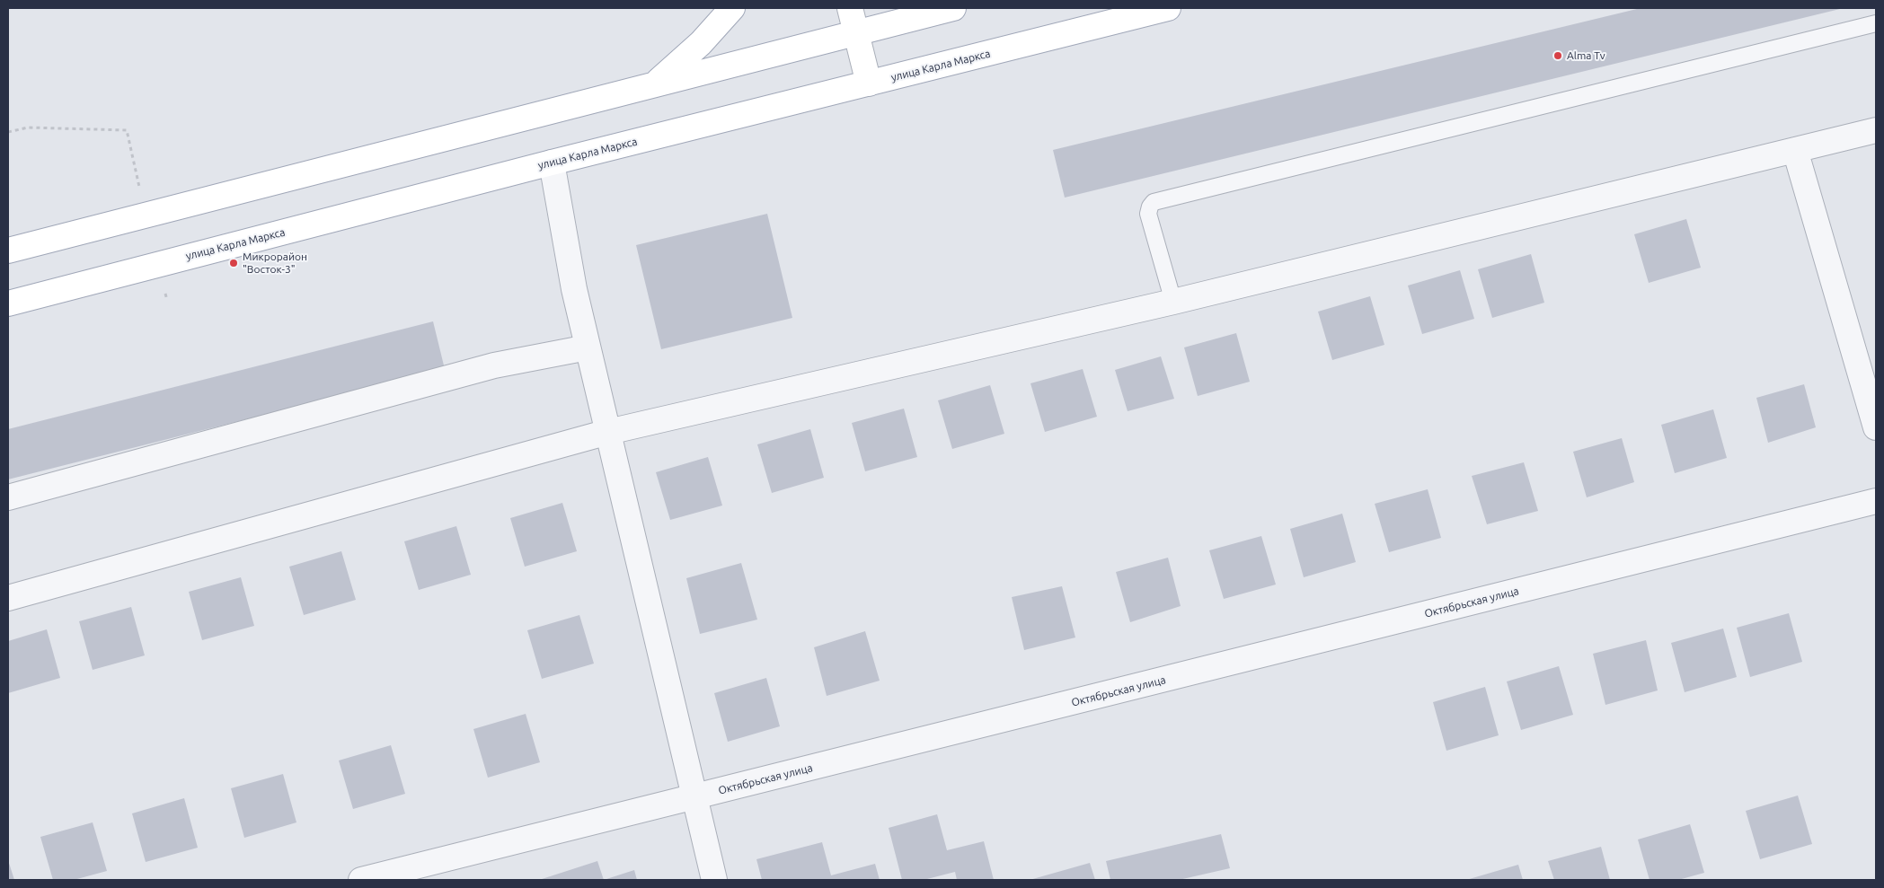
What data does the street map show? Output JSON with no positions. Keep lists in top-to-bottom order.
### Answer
{
  "streets": {
    "main road": ["улица Карла Маркса"],
    "street": ["Октябрьская улица"]
  },
  "places": ["Alma Tv", "Микрорайон \"Восток-3\""]
}
